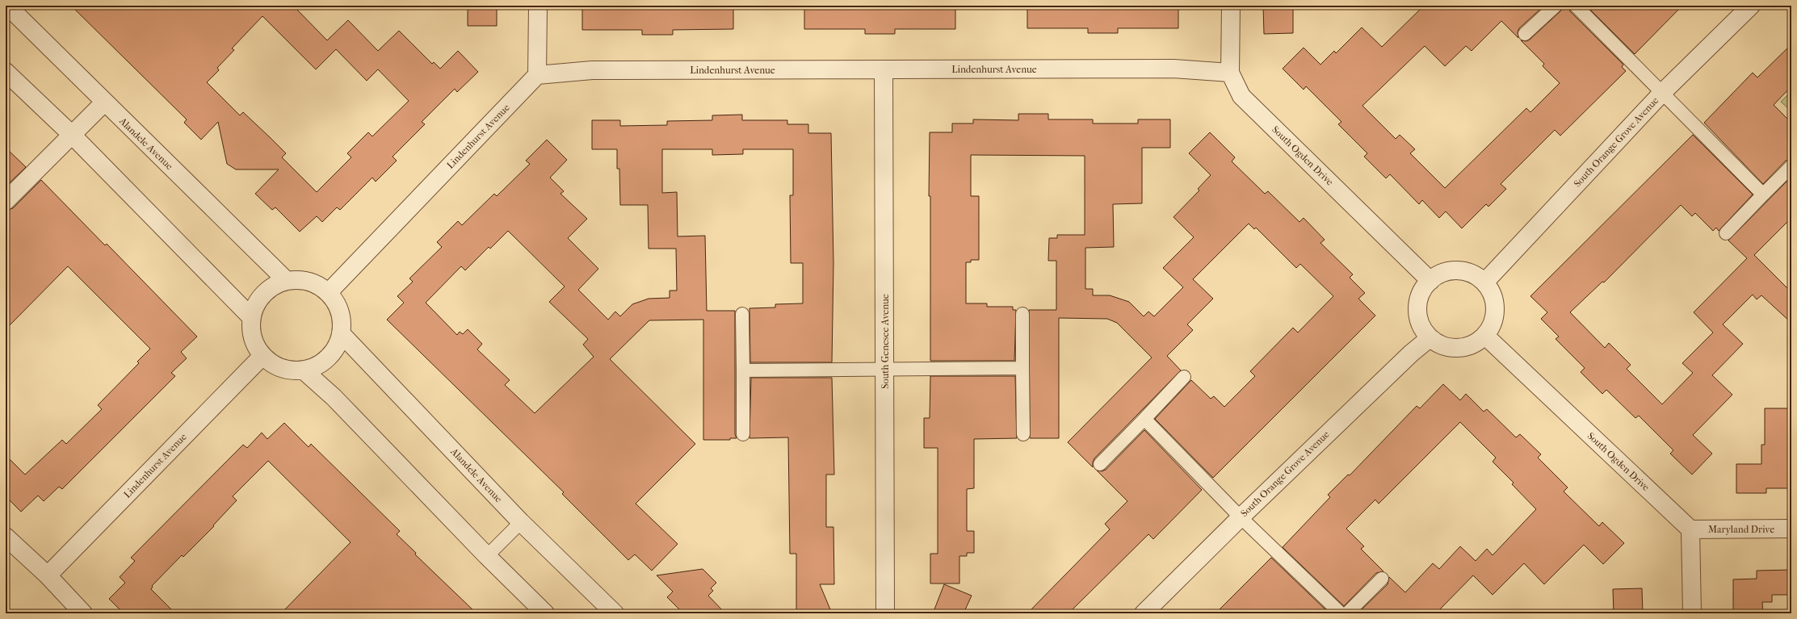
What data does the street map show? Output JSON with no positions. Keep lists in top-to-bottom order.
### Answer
{
  "streets": {
    "street": [
      "Lindenhurst Avenue",
      "South Orange Grove Avenue",
      "Alandele Avenue",
      "South Ogden Drive",
      "South Genesee Avenue",
      "Maryland Drive"
    ]
  },
  "crossings": [
    ["Lindenhurst Avenue", "Alandele Avenue"],
    ["Lindenhurst Avenue", "South Ogden Drive"],
    ["Lindenhurst Avenue", "South Genesee Avenue"],
    ["South Orange Grove Avenue", "South Ogden Drive"],
    ["South Ogden Drive", "Maryland Drive"]
  ]
}
